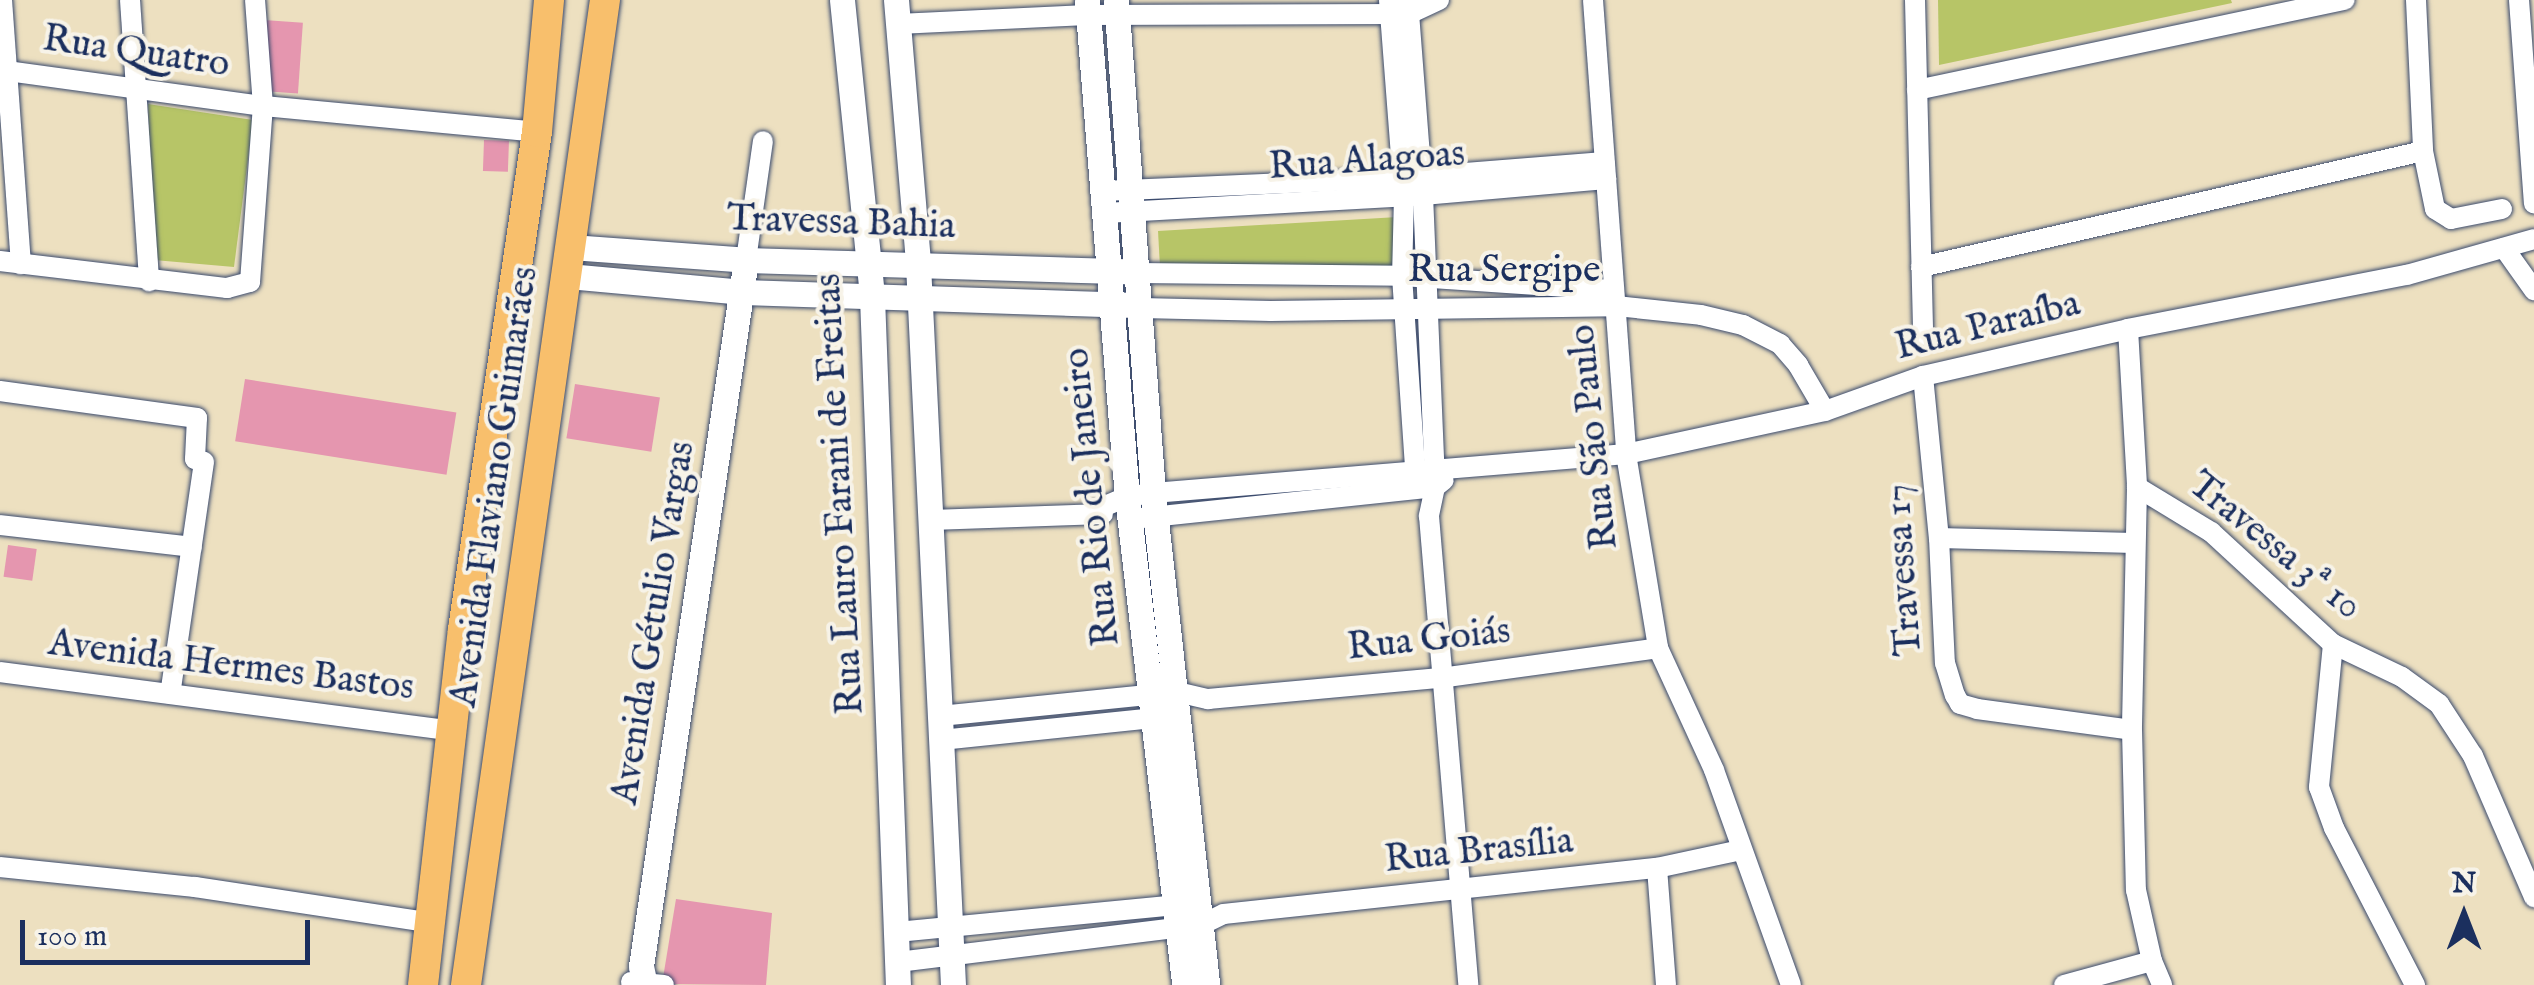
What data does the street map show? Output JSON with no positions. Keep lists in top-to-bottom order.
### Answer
{
  "streets": {
    "main road": ["Avenida Flaviano Guimarães"],
    "street": [
      "Rua Quatro",
      "Rua Alagoas",
      "Travessa Bahia",
      "Rua Sergipe",
      "Rua Paraíba",
      "Rua São Paulo",
      "Rua Lauro Farani de Freitas",
      "Rua Rio de Janeiro",
      "Travessa 3ª 10",
      "Travessa 17",
      "Avenida Gétulio Vargas",
      "Rua Goiás",
      "Avenida Hermes Bastos",
      "Rua Brasília"
    ]
  },
  "crossings": [
    ["Rua Quatro", "Avenida Flaviano Guimarães"],
    ["Rua Alagoas", "Rua São Paulo"],
    ["Rua Alagoas", "Rua Rio de Janeiro"],
    ["Travessa Bahia", "Rua Sergipe"],
    ["Travessa Bahia", "Avenida Flaviano Guimarães"],
    ["Travessa Bahia", "Rua Lauro Farani de Freitas"],
    ["Travessa Bahia", "Rua Rio de Janeiro"],
    ["Travessa Bahia", "Avenida Gétulio Vargas"],
    ["Rua Sergipe", "Rua Paraíba"],
    ["Rua Sergipe", "Rua São Paulo"],
    ["Rua Sergipe", "Rua Rio de Janeiro"],
    ["Rua Paraíba", "Rua São Paulo"],
    ["Rua Paraíba", "Travessa 17"],
    ["Rua São Paulo", "Rua Goiás"],
    ["Rua São Paulo", "Rua Brasília"],
    ["Avenida Flaviano Guimarães", "Avenida Hermes Bastos"],
    ["Rua Lauro Farani de Freitas", "Rua Brasília"],
    ["Rua Rio de Janeiro", "Rua Goiás"],
    ["Rua Rio de Janeiro", "Rua Brasília"]
  ],
  "scale_bar": "100 m",
  "north": "top"
}
